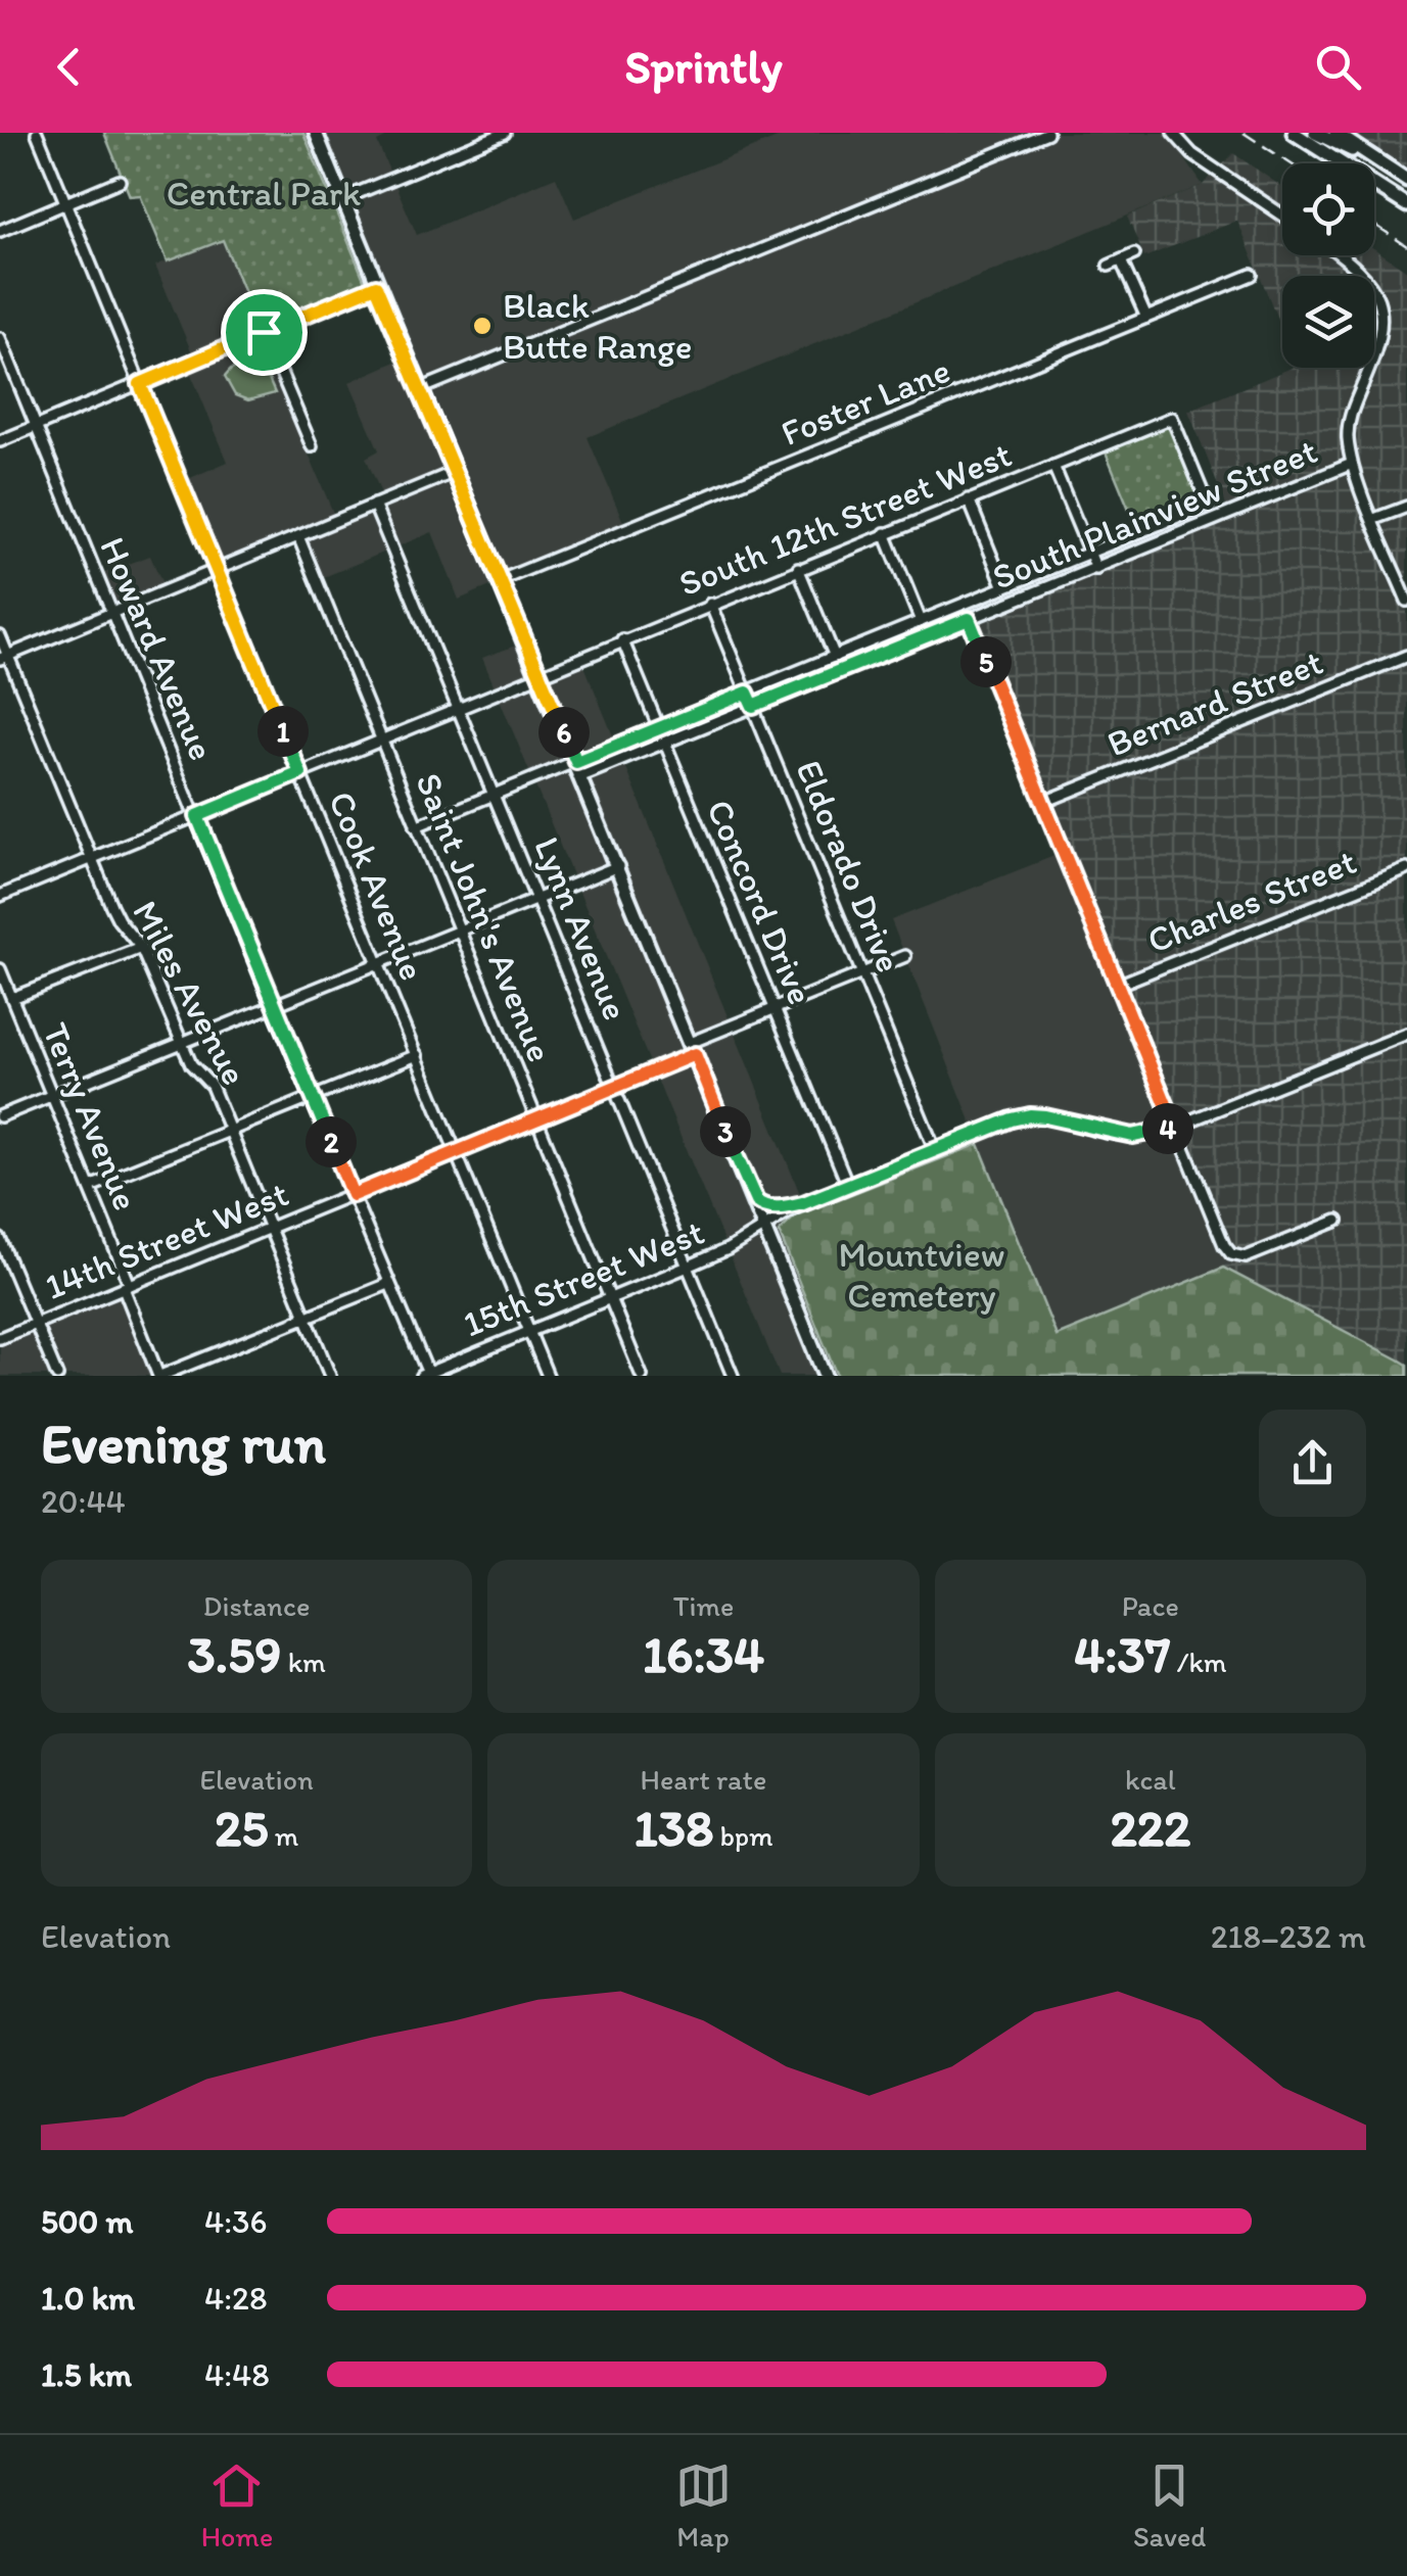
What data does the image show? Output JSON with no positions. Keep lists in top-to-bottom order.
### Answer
{
  "streets": {
    "street": [
      "Foster Lane",
      "South Plainview Street",
      "South 12th Street West",
      "Howard Avenue",
      "Bernard Street",
      "Eldorado Drive",
      "Cook Avenue",
      "Charles Street",
      "Concord Drive",
      "Saint John's Avenue",
      "Lynn Avenue",
      "Miles Avenue",
      "Terry Avenue",
      "14th Street West",
      "15th Street West"
    ]
  },
  "crossings": [
    ["South Plainview Street", "South 12th Street West"],
    ["South Plainview Street", "Eldorado Drive"],
    ["South Plainview Street", "Concord Drive"],
    ["South Plainview Street", "Saint John's Avenue"],
    ["South Plainview Street", "Lynn Avenue"],
    ["South 12th Street West", "Howard Avenue"],
    ["South 12th Street West", "Eldorado Drive"],
    ["South 12th Street West", "Cook Avenue"],
    ["South 12th Street West", "Concord Drive"],
    ["South 12th Street West", "Saint John's Avenue"],
    ["South 12th Street West", "Lynn Avenue"],
    ["South 12th Street West", "Miles Avenue"],
    ["Howard Avenue", "14th Street West"],
    ["Howard Avenue", "15th Street West"],
    ["Eldorado Drive", "14th Street West"],
    ["Eldorado Drive", "15th Street West"],
    ["Cook Avenue", "14th Street West"],
    ["Cook Avenue", "15th Street West"],
    ["Concord Drive", "14th Street West"],
    ["Concord Drive", "15th Street West"],
    ["Saint John's Avenue", "14th Street West"],
    ["Saint John's Avenue", "15th Street West"],
    ["Lynn Avenue", "14th Street West"],
    ["Lynn Avenue", "15th Street West"],
    ["Miles Avenue", "14th Street West"],
    ["Terry Avenue", "14th Street West"]
  ],
  "parks": ["Central Park", "Mountview Cemetery"],
  "places": ["Black Butte Range"],
  "page": {
    "header": "Sprintly",
    "pins": [
      "5",
      "1",
      "6",
      "4",
      "3",
      "2"
    ],
    "heading": ["Evening run", "20:44"],
    "stats": [
      ["Distance", "3.59 km"],
      ["Time", "16:34"],
      ["Pace", "4:37 /km"],
      ["Elevation", "25 m"],
      ["Heart rate", "138 bpm"],
      ["kcal", "222"]
    ],
    "chart": ["Elevation", "218–232 m"],
    "list": [
      {
        "name": "500 m",
        "note": "4:36"
      },
      {
        "name": "1.0 km",
        "note": "4:28"
      },
      {
        "name": "1.5 km",
        "note": "4:48"
      }
    ],
    "tabs": ["Home", "Map", "Saved"]
  }
}
